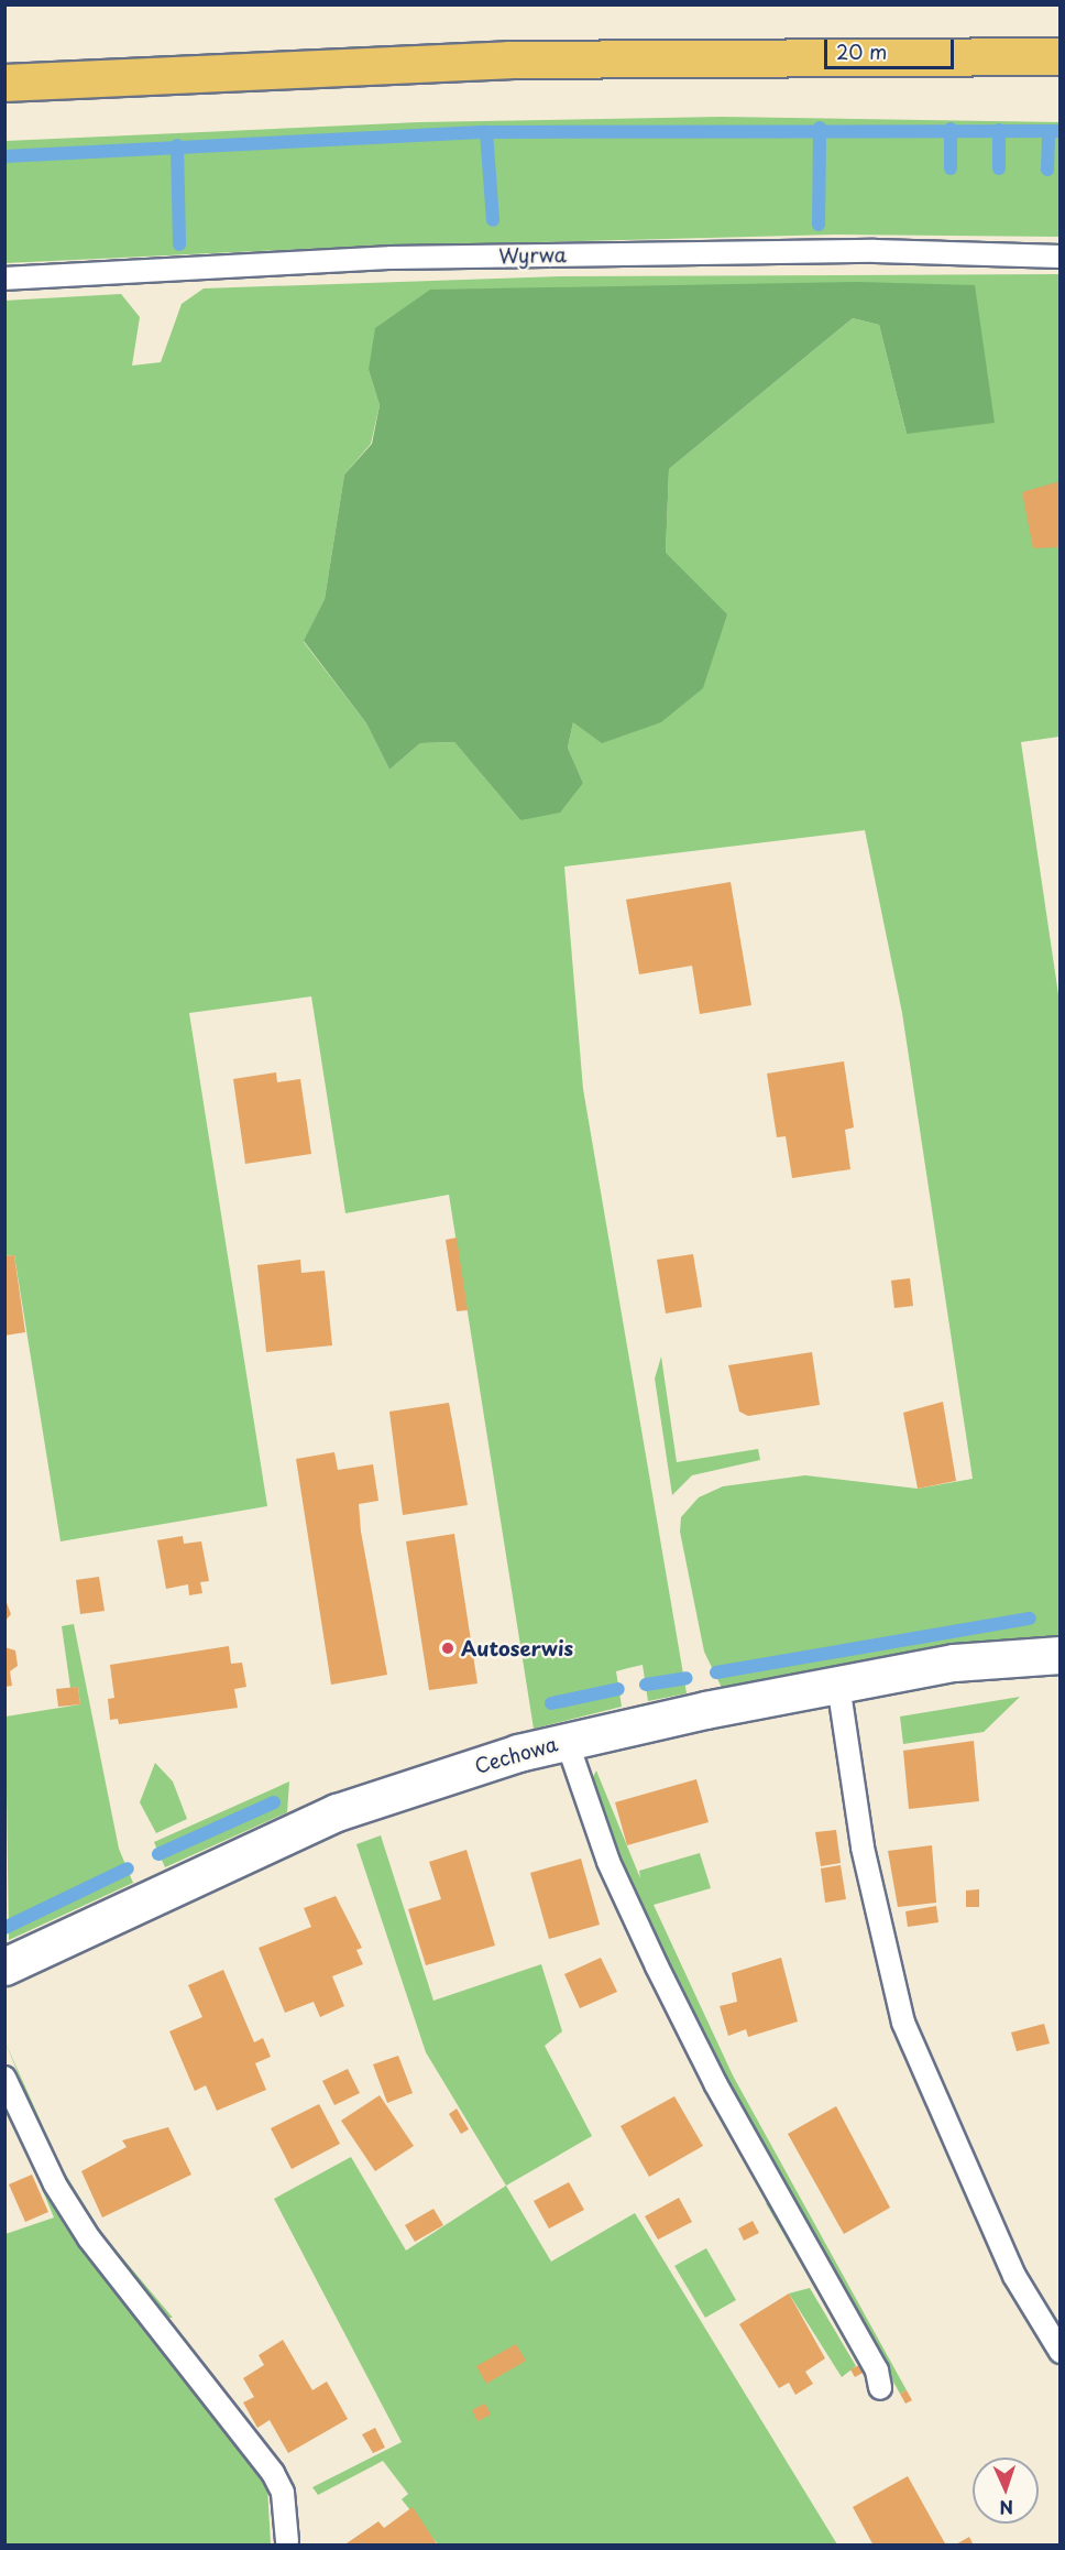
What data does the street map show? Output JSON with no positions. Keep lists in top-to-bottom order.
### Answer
{
  "streets": {
    "street": ["Cechowa"],
    "lane": ["Wyrwa"]
  },
  "places": ["Autoserwis"],
  "scale_bar": "20 m",
  "north": "bottom"
}
